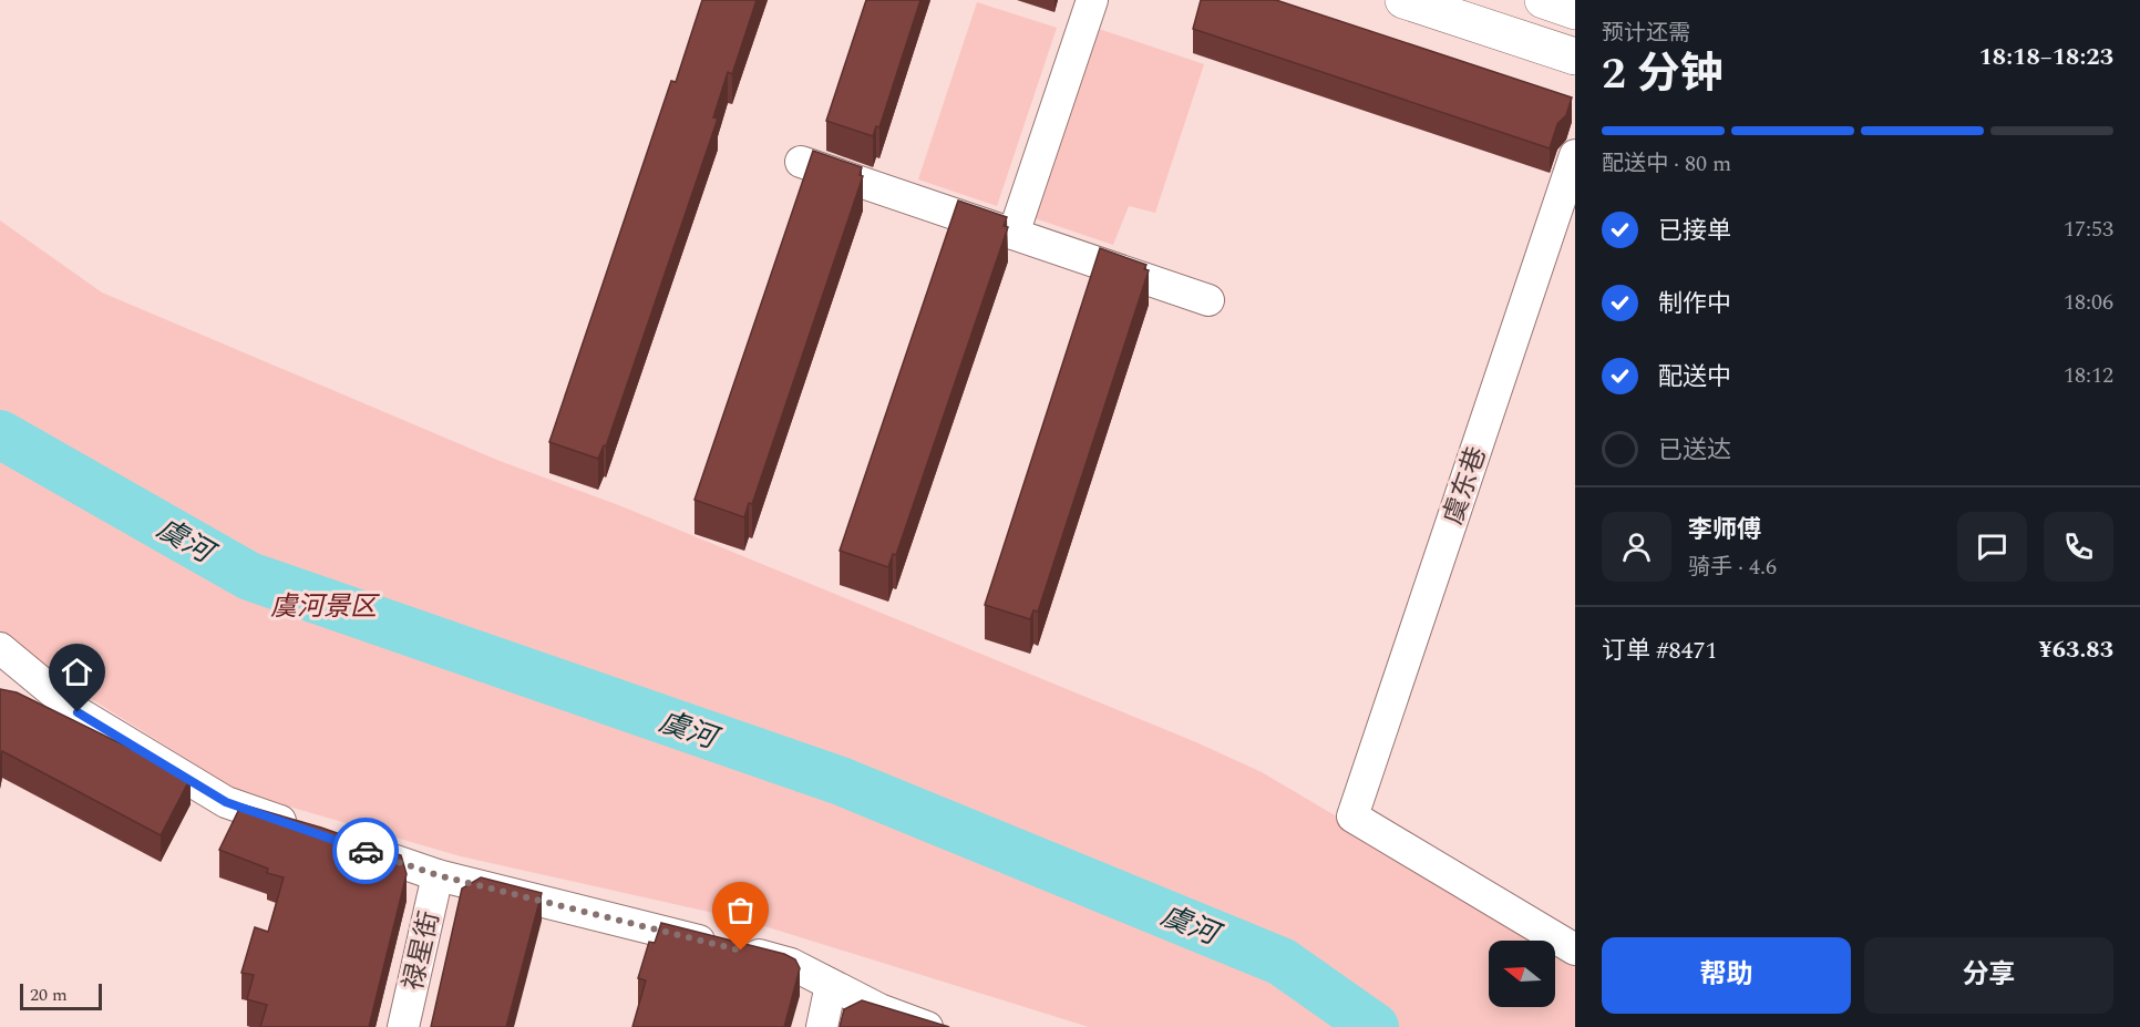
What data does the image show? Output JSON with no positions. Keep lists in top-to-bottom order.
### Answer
{
  "streets": {
    "street": ["虞东巷", "禄星街"]
  },
  "water": ["虞河"],
  "parks": ["虞河景区"],
  "scale_bar": "20 m",
  "north": "left",
  "page": {
    "heading": ["2 分钟", "预计还需", "18:18–18:23"],
    "panel": [
      "李师傅",
      "骑手 · 4.6",
      "订单 #8471",
      "¥63.83"
    ],
    "bar": "配送中 · 80 m",
    "list": [
      ["已接单", "17:53"],
      ["制作中", "18:06"],
      ["配送中", "18:12"],
      "已送达"
    ],
    "buttons": ["帮助", "分享"],
    "scale": "20 m"
  }
}
